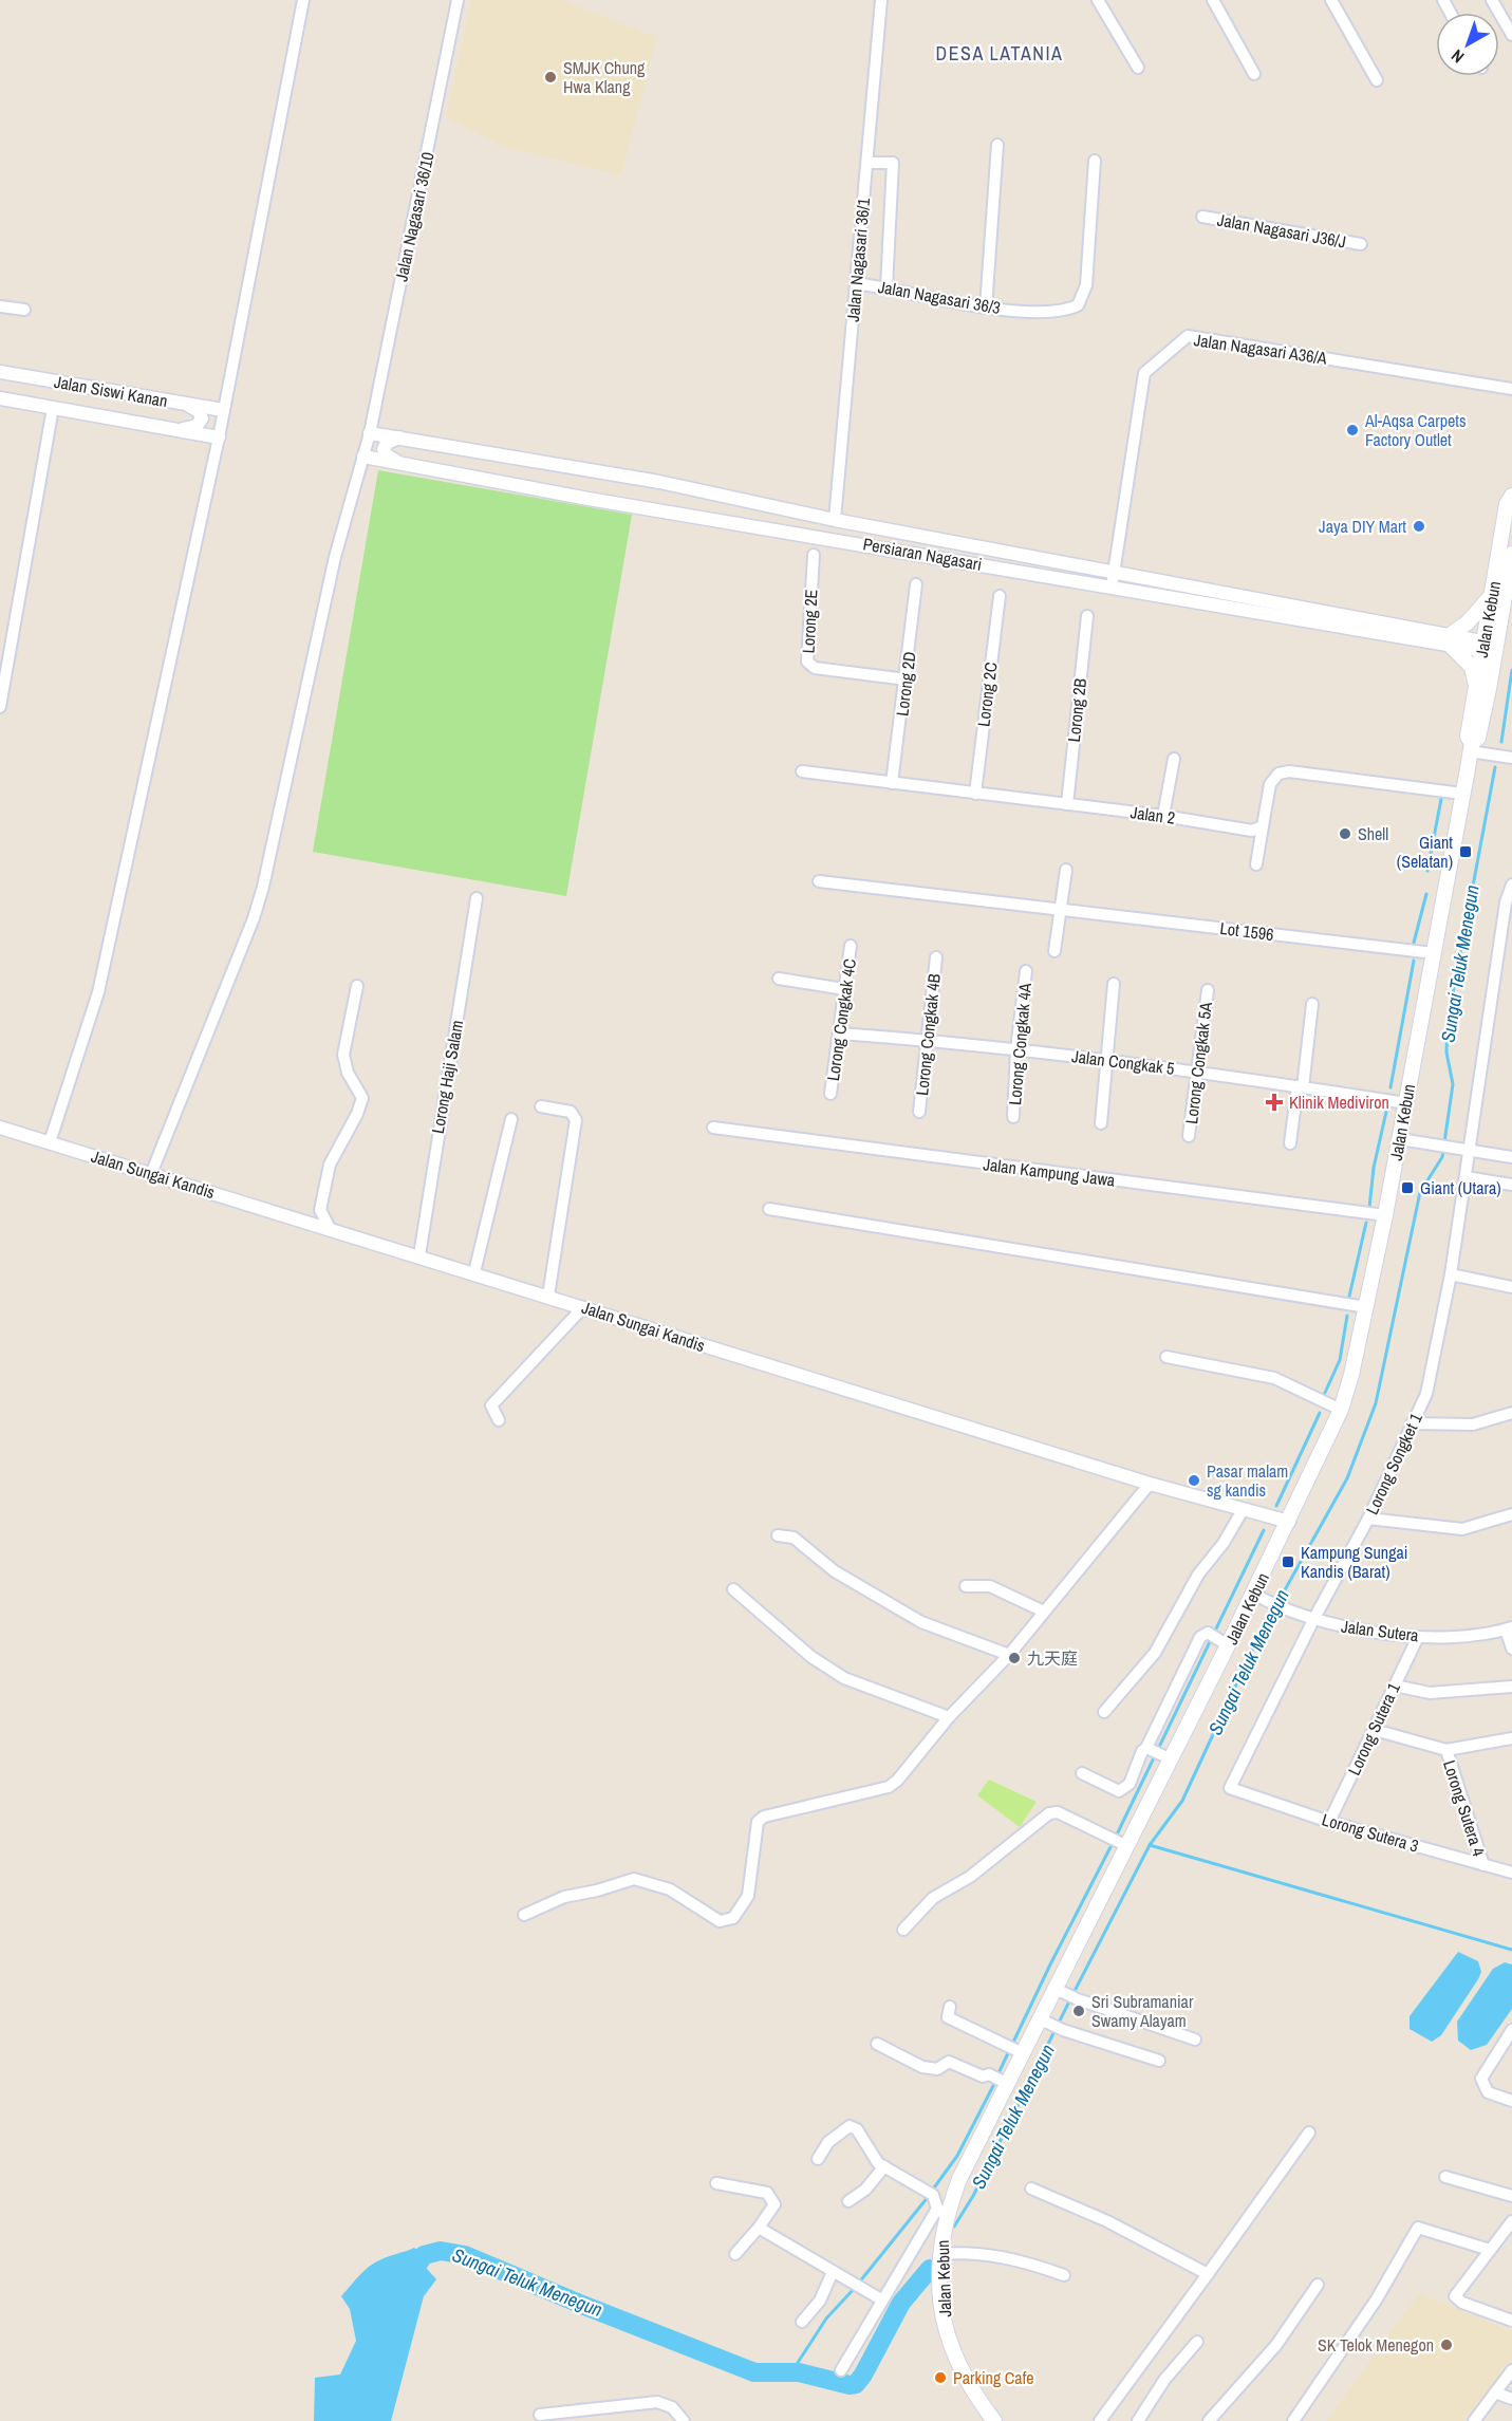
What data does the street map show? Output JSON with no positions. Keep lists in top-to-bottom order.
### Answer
{
  "streets": {
    "main road": ["Jalan Kebun"],
    "street": [
      "Jalan Nagasari 36/10",
      "Jalan Nagasari J36/J",
      "Jalan Nagasari 36/1",
      "Jalan Nagasari 36/3",
      "Jalan Nagasari A36/A",
      "Jalan Siswi Kanan",
      "Persiaran Nagasari",
      "Lorong 2E",
      "Lorong 2D",
      "Lorong 2C",
      "Lorong 2B",
      "Jalan 2",
      "Lot 1596",
      "Lorong Congkak 4C",
      "Lorong Congkak 4B",
      "Lorong Congkak 4A",
      "Jalan Congkak 5",
      "Lorong Congkak 5A",
      "Lorong Haji Salam",
      "Jalan Kampung Jawa",
      "Jalan Sungai Kandis",
      "Lorong Songket 1",
      "Jalan Sutera",
      "Lorong Sutera 1",
      "Lorong Sutera 4",
      "Lorong Sutera 3"
    ]
  },
  "crossings": [
    ["Jalan Nagasari 36/10", "Persiaran Nagasari"],
    ["Jalan Nagasari 36/10", "Jalan Sungai Kandis"],
    ["Jalan Nagasari 36/1", "Jalan Nagasari 36/3"],
    ["Jalan Nagasari 36/1", "Persiaran Nagasari"],
    ["Jalan Nagasari A36/A", "Persiaran Nagasari"],
    ["Persiaran Nagasari", "Jalan Kebun"],
    ["Jalan Kebun", "Lot 1596"],
    ["Jalan Kebun", "Jalan Congkak 5"],
    ["Jalan Kebun", "Jalan Kampung Jawa"],
    ["Jalan Kebun", "Jalan Sungai Kandis"],
    ["Jalan Kebun", "Jalan Sutera"],
    ["Lorong 2E", "Lorong 2D"],
    ["Lorong 2D", "Jalan 2"],
    ["Lorong 2C", "Jalan 2"],
    ["Lorong 2B", "Jalan 2"],
    ["Lorong Congkak 4C", "Jalan Congkak 5"],
    ["Lorong Congkak 4B", "Jalan Congkak 5"],
    ["Lorong Congkak 4A", "Jalan Congkak 5"],
    ["Jalan Congkak 5", "Lorong Congkak 5A"],
    ["Lorong Haji Salam", "Jalan Sungai Kandis"],
    ["Lorong Songket 1", "Jalan Sutera"],
    ["Lorong Songket 1", "Lorong Sutera 3"],
    ["Jalan Sutera", "Lorong Sutera 1"],
    ["Lorong Sutera 1", "Lorong Sutera 3"],
    ["Lorong Sutera 4", "Lorong Sutera 3"]
  ],
  "districts": ["DESA LATANIA"],
  "water": ["Sungai Teluk Menegun"],
  "places": {
    "other": [
      "SMJK Chung Hwa Klang",
      "Al-Aqsa Carpets Factory Outlet",
      "Jaya DIY Mart",
      "Shell",
      "Pasar malam sg kandis",
      "九天庭",
      "Sri Subramaniar Swamy Alayam",
      "SK Telok Menegon",
      "Parking Cafe"
    ],
    "transit": ["Giant (Selatan)", "Giant (Utara)", "Kampung Sungai Kandis (Barat)"],
    "health": ["Klinik Mediviron"]
  },
  "north": "bottom left"
}
